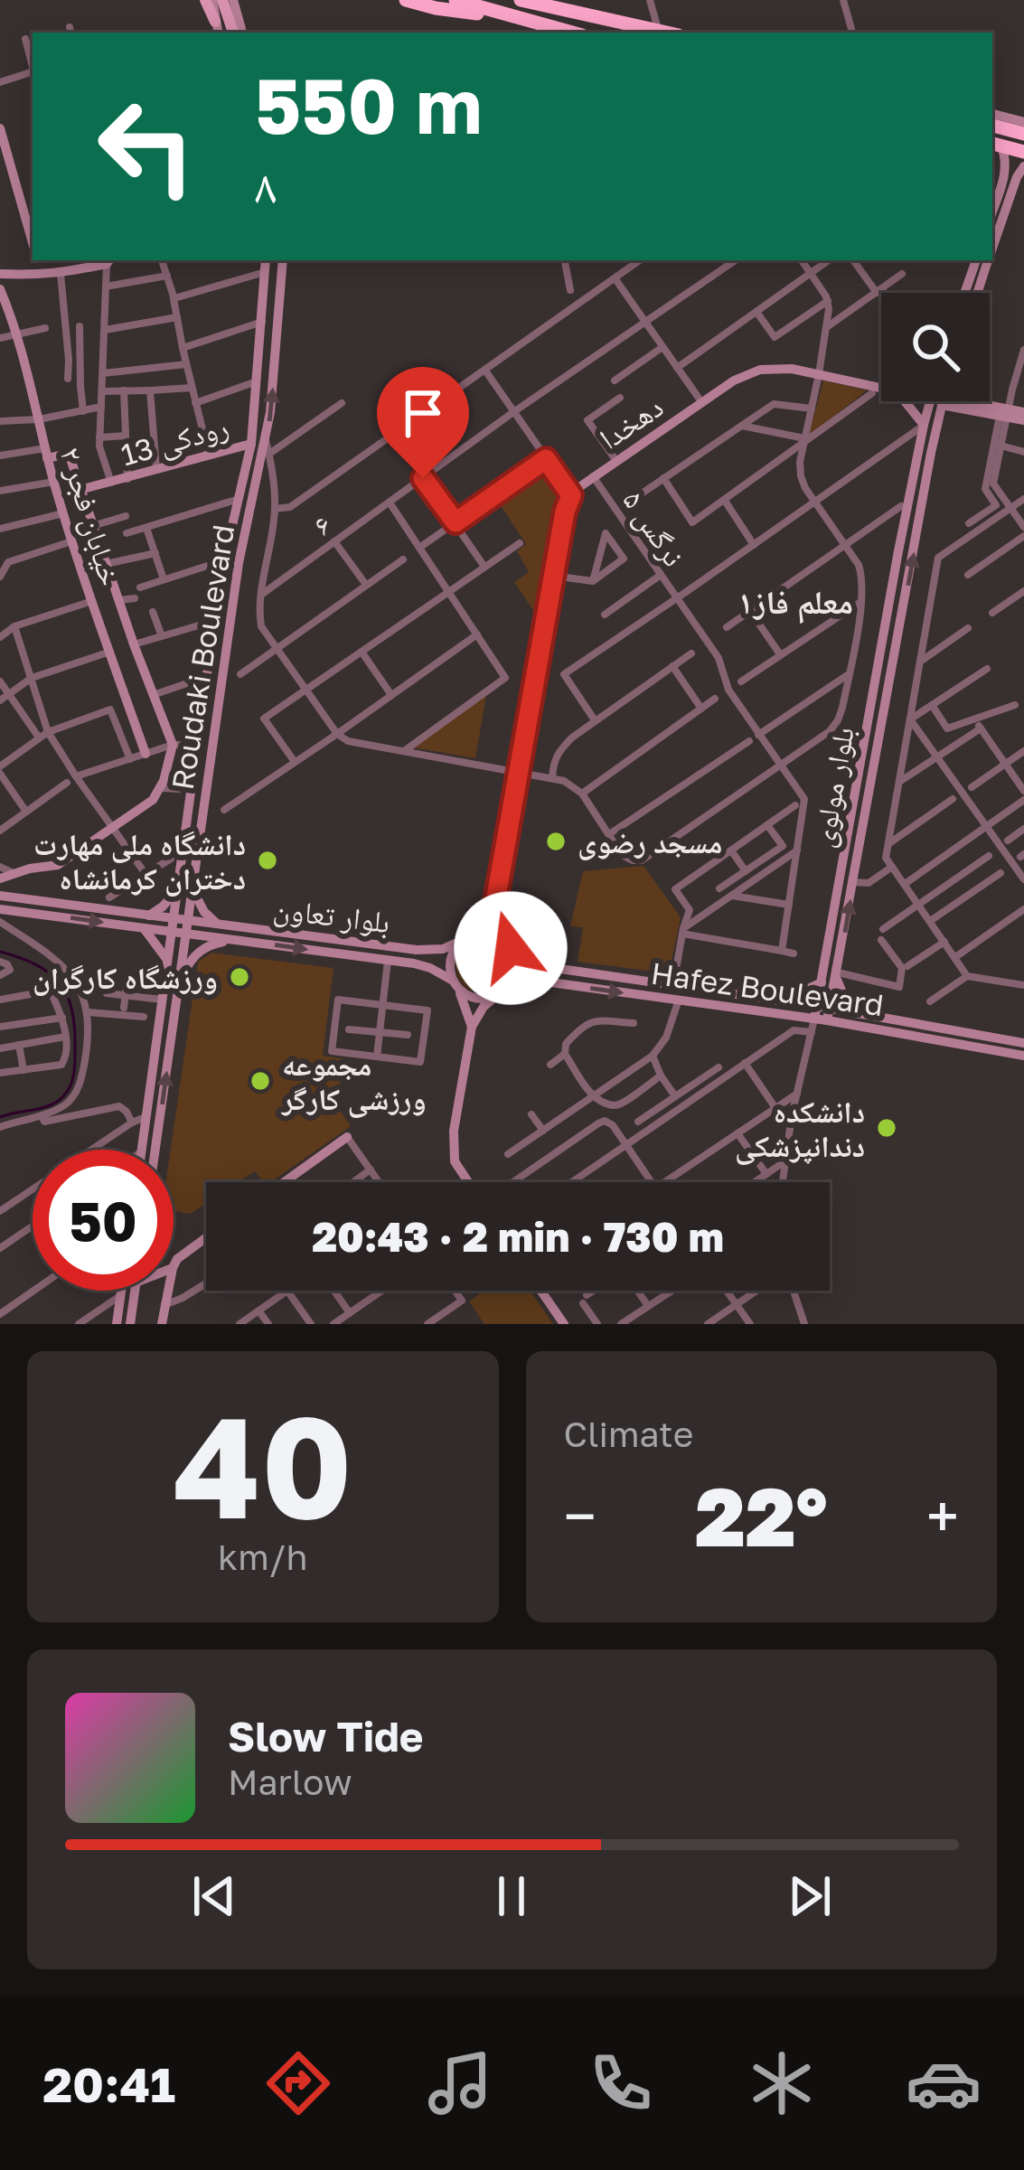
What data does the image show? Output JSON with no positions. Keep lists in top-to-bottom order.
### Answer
{
  "streets": {
    "street": [
      "دهخدا",
      "رودکی 13",
      "خیابان فجر ۲",
      "۶",
      "نرگس ۵",
      "Roudaki Boulevard",
      "بلوار مولوی",
      "بلوار تعاون",
      "Hafez Boulevard"
    ]
  },
  "crossings": [
    ["دهخدا", "نرگس ۵"],
    ["رودکی 13", "Roudaki Boulevard"],
    ["Roudaki Boulevard", "بلوار تعاون"],
    ["بلوار مولوی", "Hafez Boulevard"],
    ["بلوار تعاون", "Hafez Boulevard"]
  ],
  "districts": ["معلم فاز۱"],
  "places": [
    "مسجد رضوی",
    "دانشگاه ملی مهارت دختران کرمانشاه",
    "ورزشگاه کارگران",
    "مجموعه ورزشی کارگر",
    "دانشکده دندانپزشکی"
  ],
  "page": {
    "turn": ["550 m", "۸"],
    "limit": "50",
    "trip": "20:43 · 2 min · 730 m",
    "tile": [
      ["40", "km/h"],
      "Climate"
    ],
    "heat": ["−", "22°", "+"],
    "song": ["Slow Tide", "Marlow"],
    "tabs": "20:41"
  }
}
